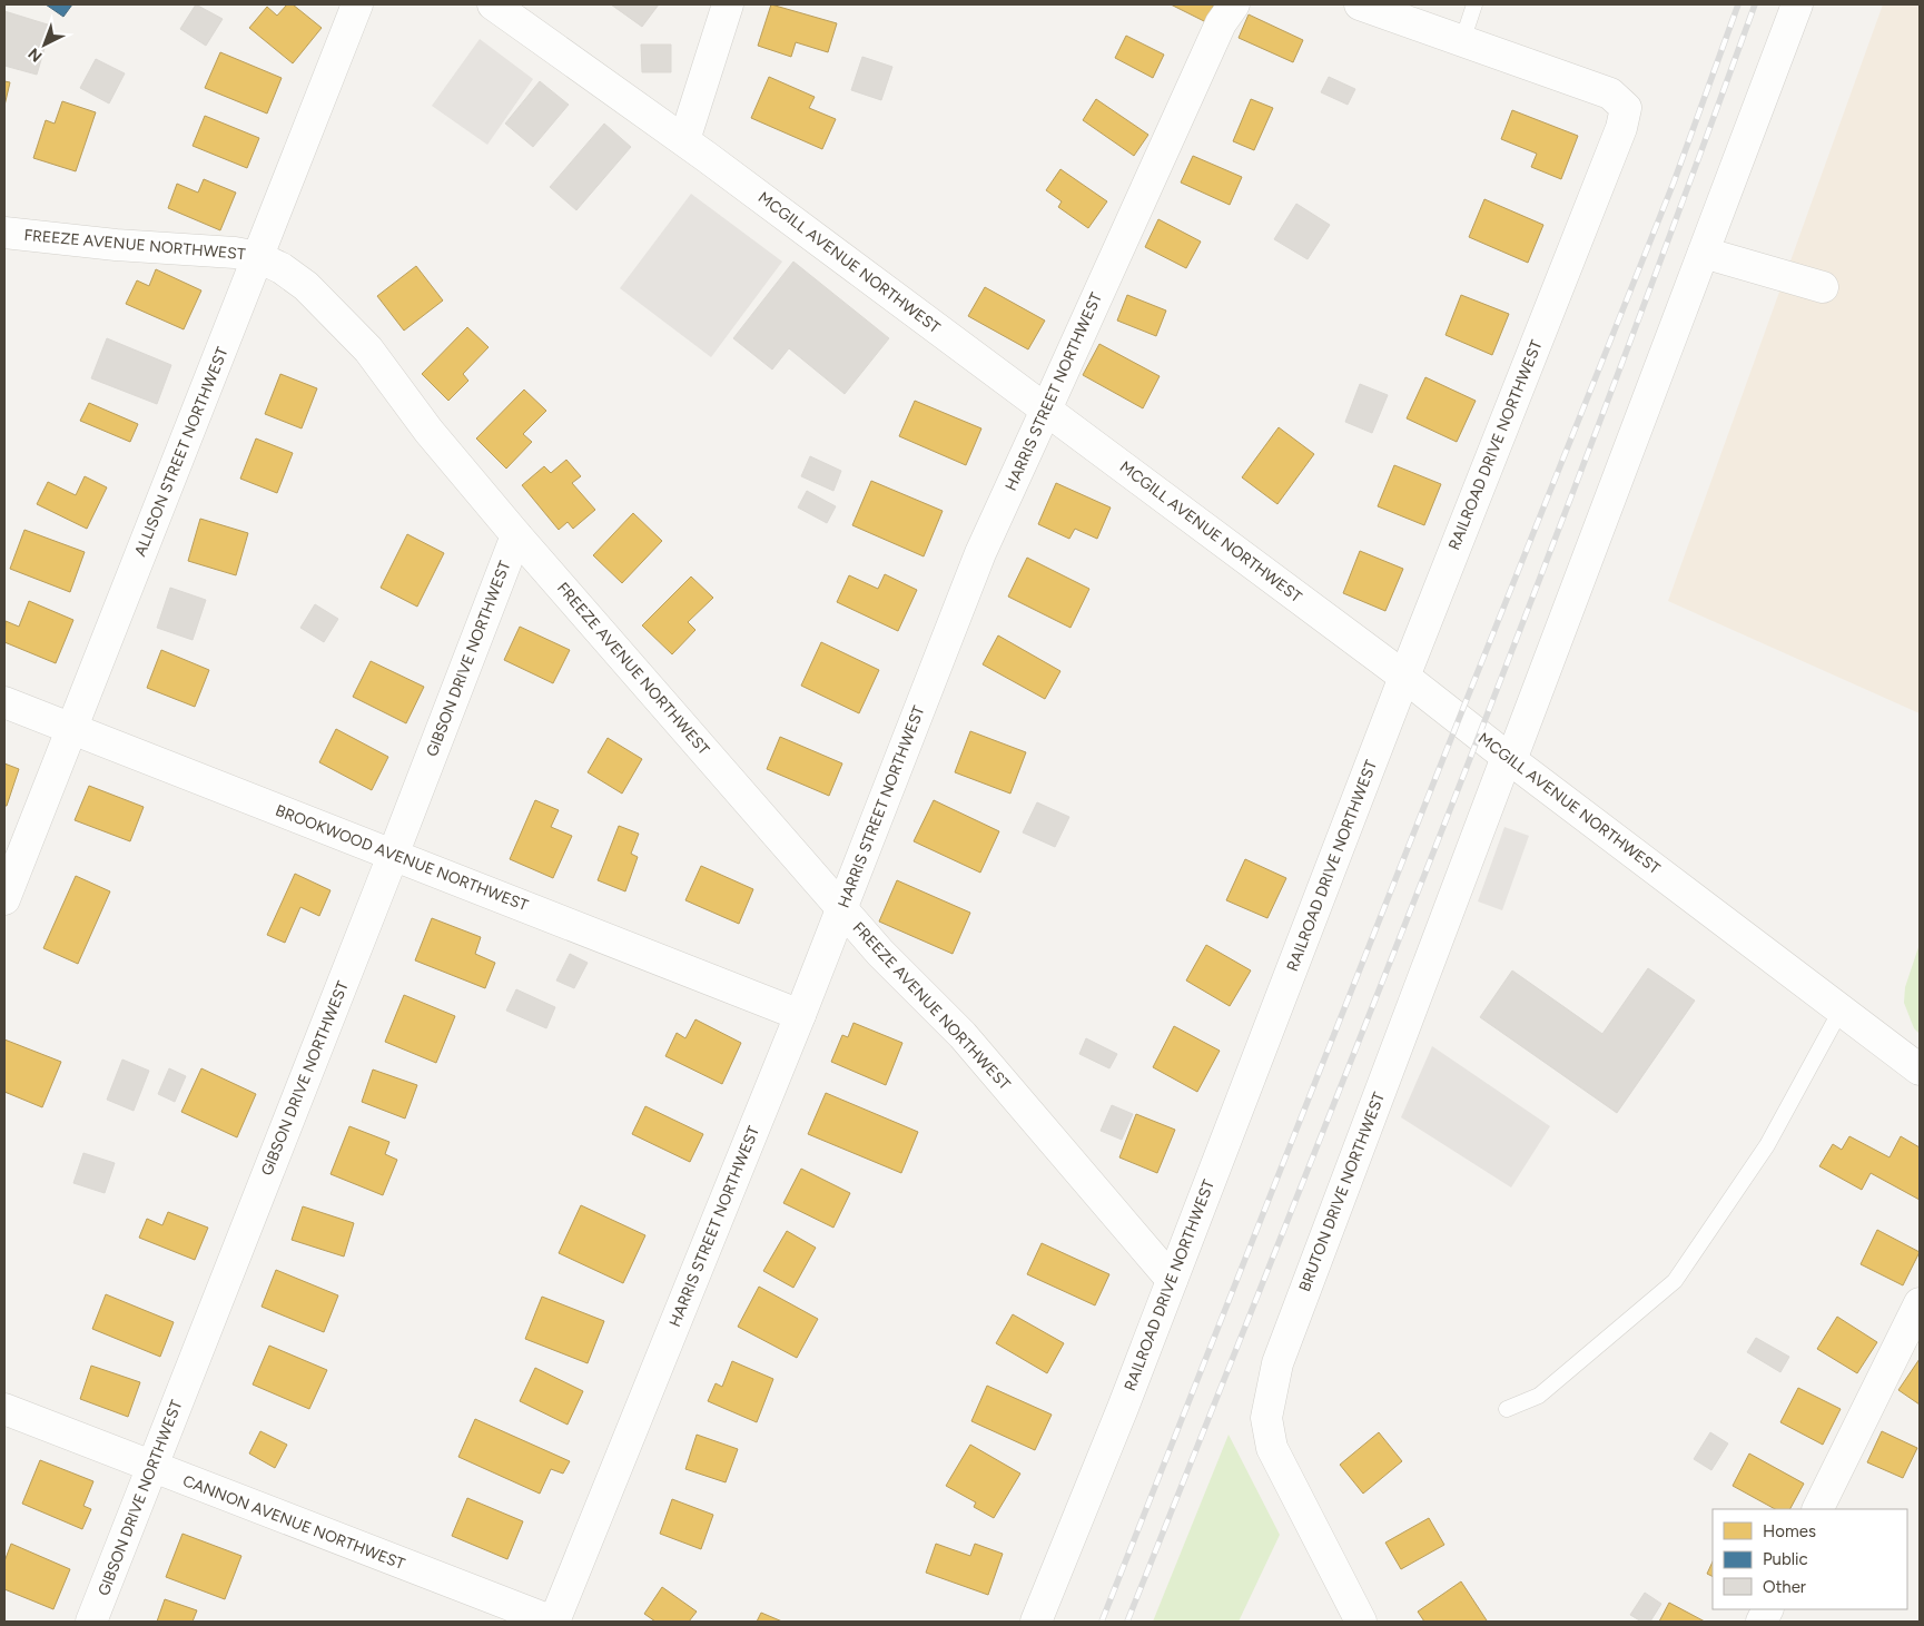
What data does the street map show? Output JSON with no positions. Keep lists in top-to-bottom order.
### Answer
{
  "streets": {
    "street": [
      "FREEZE AVENUE NORTHWEST",
      "MCGILL AVENUE NORTHWEST",
      "HARRIS STREET NORTHWEST",
      "RAILROAD DRIVE NORTHWEST",
      "ALLISON STREET NORTHWEST",
      "GIBSON DRIVE NORTHWEST",
      "BROOKWOOD AVENUE NORTHWEST",
      "BRUTON DRIVE NORTHWEST",
      "CANNON AVENUE NORTHWEST"
    ]
  },
  "crossings": [
    ["FREEZE AVENUE NORTHWEST", "HARRIS STREET NORTHWEST"],
    ["FREEZE AVENUE NORTHWEST", "RAILROAD DRIVE NORTHWEST"],
    ["FREEZE AVENUE NORTHWEST", "ALLISON STREET NORTHWEST"],
    ["FREEZE AVENUE NORTHWEST", "GIBSON DRIVE NORTHWEST"],
    ["MCGILL AVENUE NORTHWEST", "HARRIS STREET NORTHWEST"],
    ["MCGILL AVENUE NORTHWEST", "RAILROAD DRIVE NORTHWEST"],
    ["MCGILL AVENUE NORTHWEST", "BRUTON DRIVE NORTHWEST"],
    ["HARRIS STREET NORTHWEST", "BROOKWOOD AVENUE NORTHWEST"],
    ["HARRIS STREET NORTHWEST", "CANNON AVENUE NORTHWEST"],
    ["ALLISON STREET NORTHWEST", "BROOKWOOD AVENUE NORTHWEST"],
    ["GIBSON DRIVE NORTHWEST", "BROOKWOOD AVENUE NORTHWEST"],
    ["GIBSON DRIVE NORTHWEST", "CANNON AVENUE NORTHWEST"]
  ],
  "legend": ["Homes", "Public", "Other"],
  "north": "bottom left"
}
